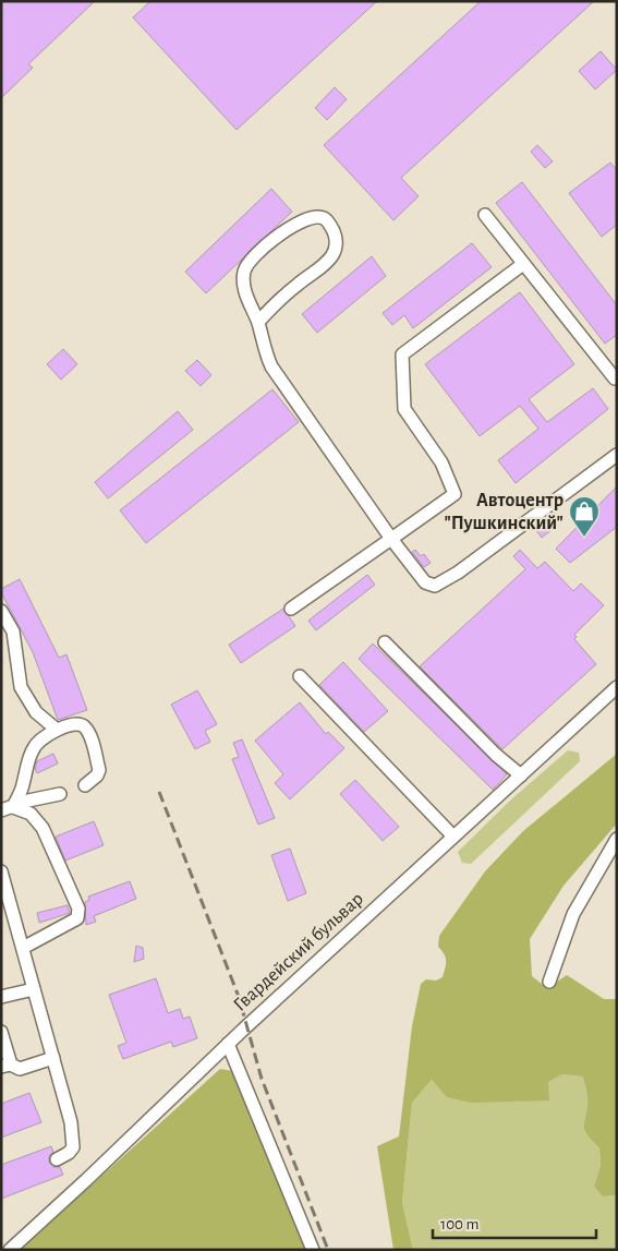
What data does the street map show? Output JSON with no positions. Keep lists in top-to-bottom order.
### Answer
{
  "streets": {
    "street": ["Гвардейский бульвар"]
  },
  "places": {
    "shop": ["Автоцентр \"Пушкинский\""]
  },
  "scale_bar": "100 m"
}
